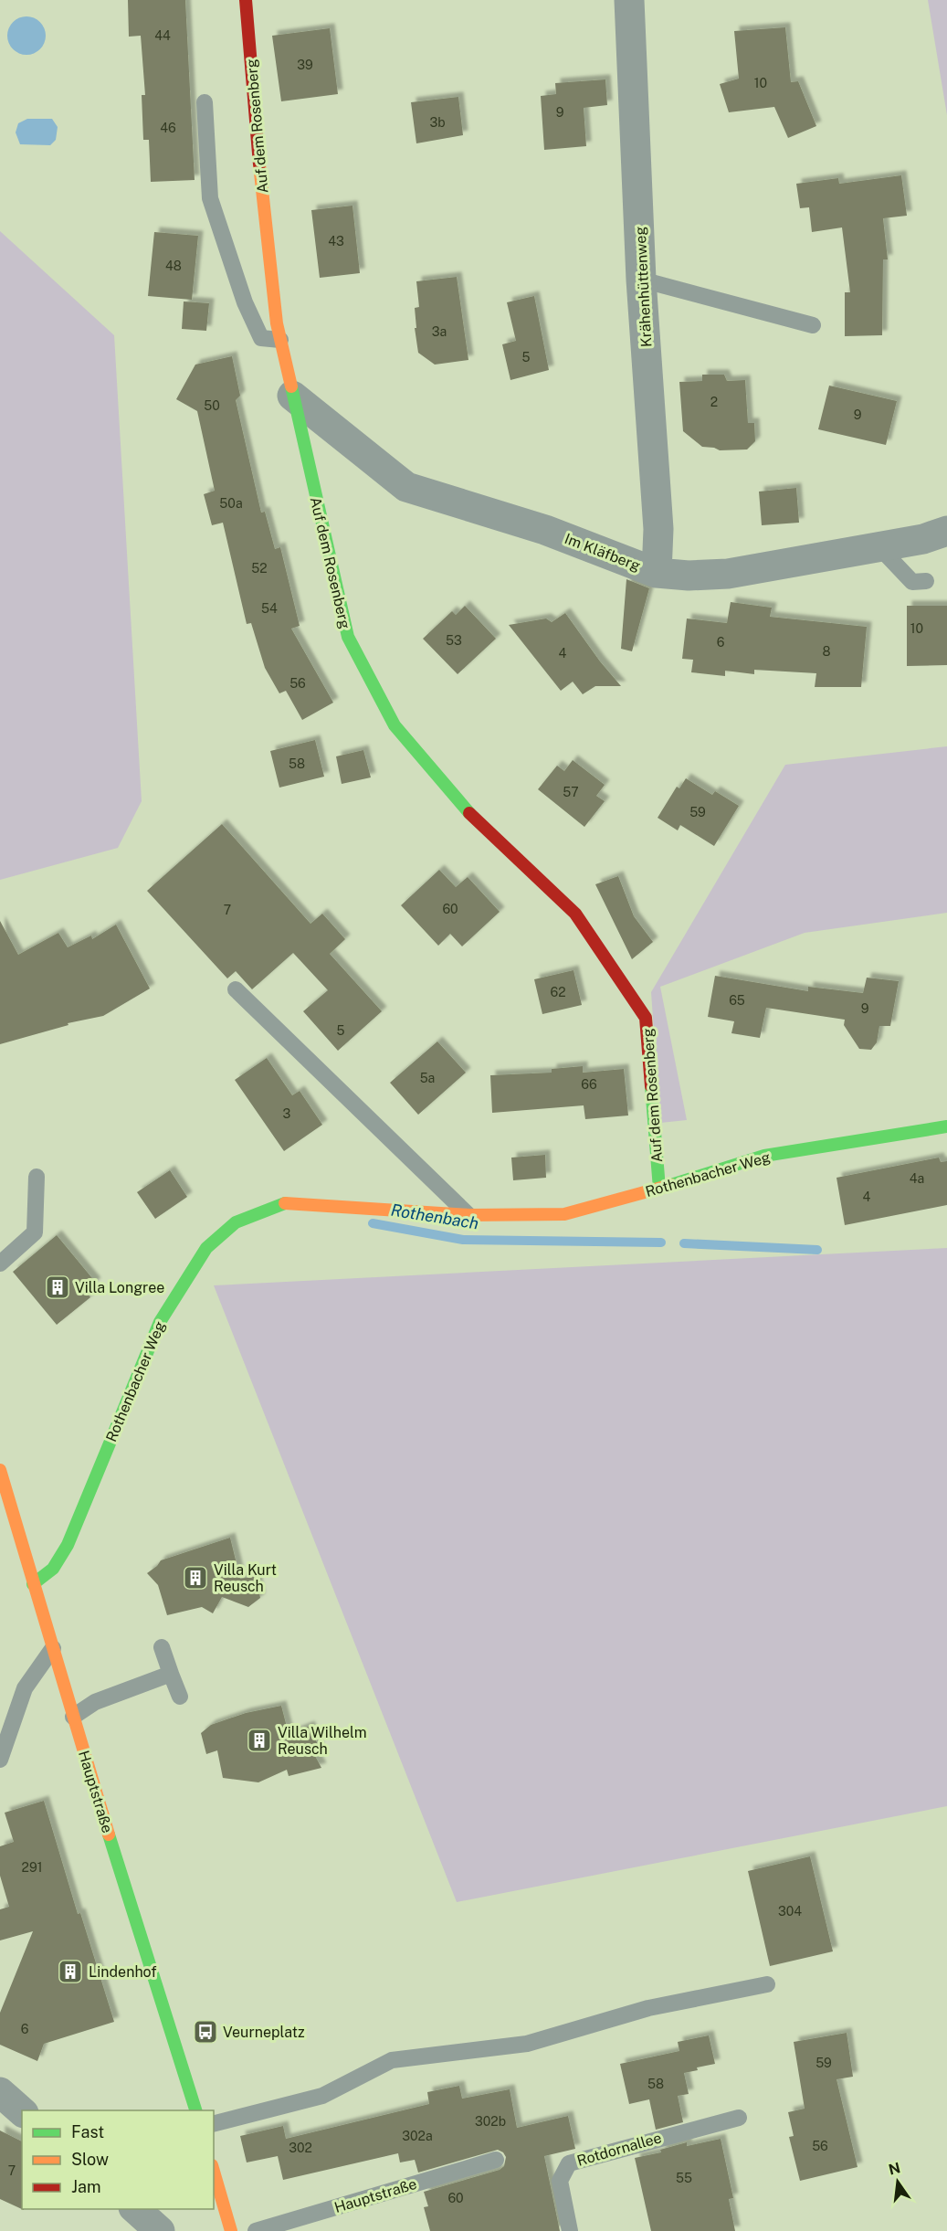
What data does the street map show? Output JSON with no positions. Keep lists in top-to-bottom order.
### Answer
{
  "streets": {
    "street": [
      "Auf dem Rosenberg",
      "Krähenhüttenweg",
      "Im Kläfberg",
      "Rothenbacher Weg",
      "Hauptstraße"
    ],
    "lane": ["Rotdornallee"]
  },
  "crossings": [
    ["Auf dem Rosenberg", "Im Kläfberg"],
    ["Auf dem Rosenberg", "Rothenbacher Weg"],
    ["Krähenhüttenweg", "Im Kläfberg"],
    ["Rothenbacher Weg", "Hauptstraße"]
  ],
  "water": ["Rothenbach"],
  "places": {
    "building": [
      "Villa Longree",
      "Villa Kurt Reusch",
      "Villa Wilhelm Reusch",
      "Lindenhof"
    ],
    "bus stop": ["Veurneplatz"]
  },
  "house_numbers": [
    "44",
    "39",
    "10",
    "9",
    "3b",
    "46",
    "43",
    "48",
    "3a",
    "5",
    "2",
    "50",
    "9",
    "50a",
    "52",
    "54",
    "10",
    "53",
    "6",
    "8",
    "4",
    "56",
    "58",
    "57",
    "59",
    "60",
    "7",
    "62",
    "65",
    "9",
    "5",
    "5a",
    "66",
    "3",
    "4a",
    "4",
    "291",
    "304",
    "6",
    "59",
    "58",
    "302b",
    "302a",
    "56",
    "302",
    "7",
    "55",
    "60"
  ],
  "legend": ["Fast", "Slow", "Jam"],
  "north": "top"
}
